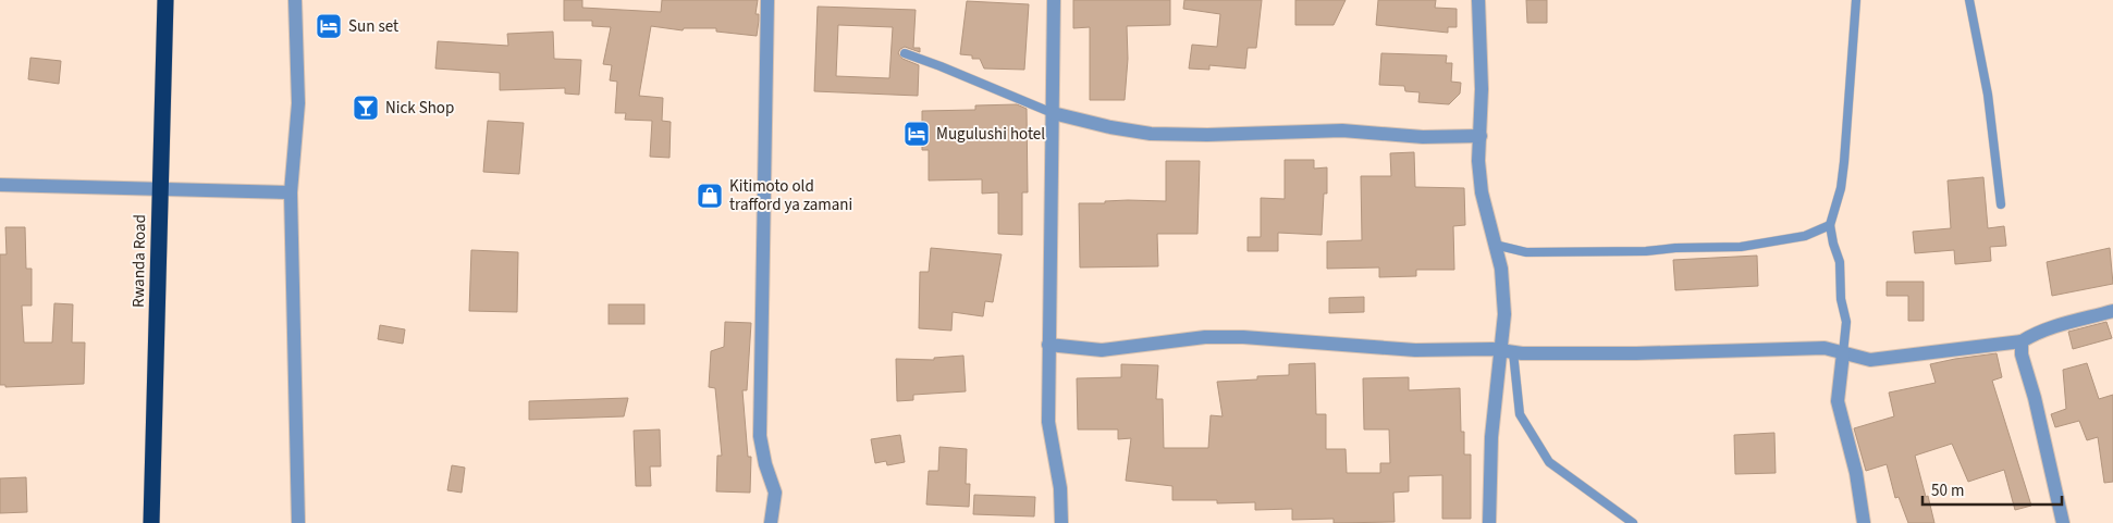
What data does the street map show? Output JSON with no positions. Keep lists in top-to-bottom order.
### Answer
{
  "streets": {
    "highway": ["Rwanda Road"]
  },
  "places": {
    "hotel": ["Sun set", "Mugulushi hotel"],
    "bar": ["Nick Shop"],
    "shop": ["Kitimoto old trafford ya zamani"]
  },
  "scale_bar": "50 m"
}
